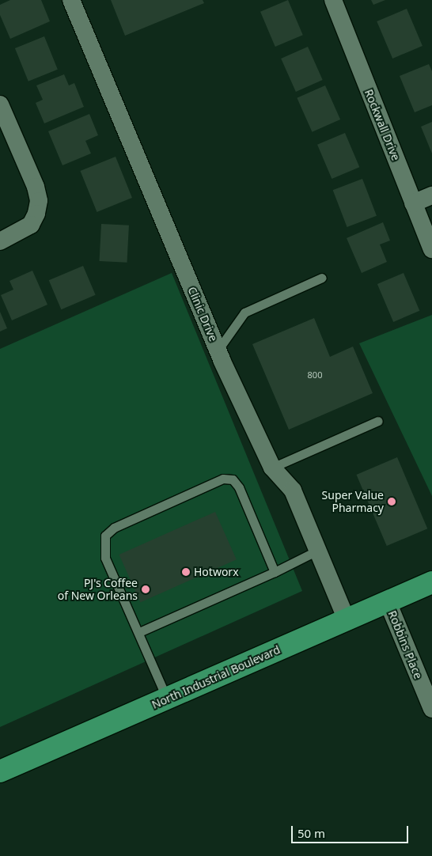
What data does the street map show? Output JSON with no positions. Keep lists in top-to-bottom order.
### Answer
{
  "streets": {
    "main road": ["North Industrial Boulevard"],
    "street": ["Rockwall Drive", "Clinic Drive", "Robbins Place"]
  },
  "crossings": [
    ["Clinic Drive", "North Industrial Boulevard"],
    ["Robbins Place", "North Industrial Boulevard"]
  ],
  "places": ["Super Value Pharmacy", "Hotworx", "PJ's Coffee of New Orleans"],
  "house_numbers": ["800"],
  "scale_bar": "50 m"
}
